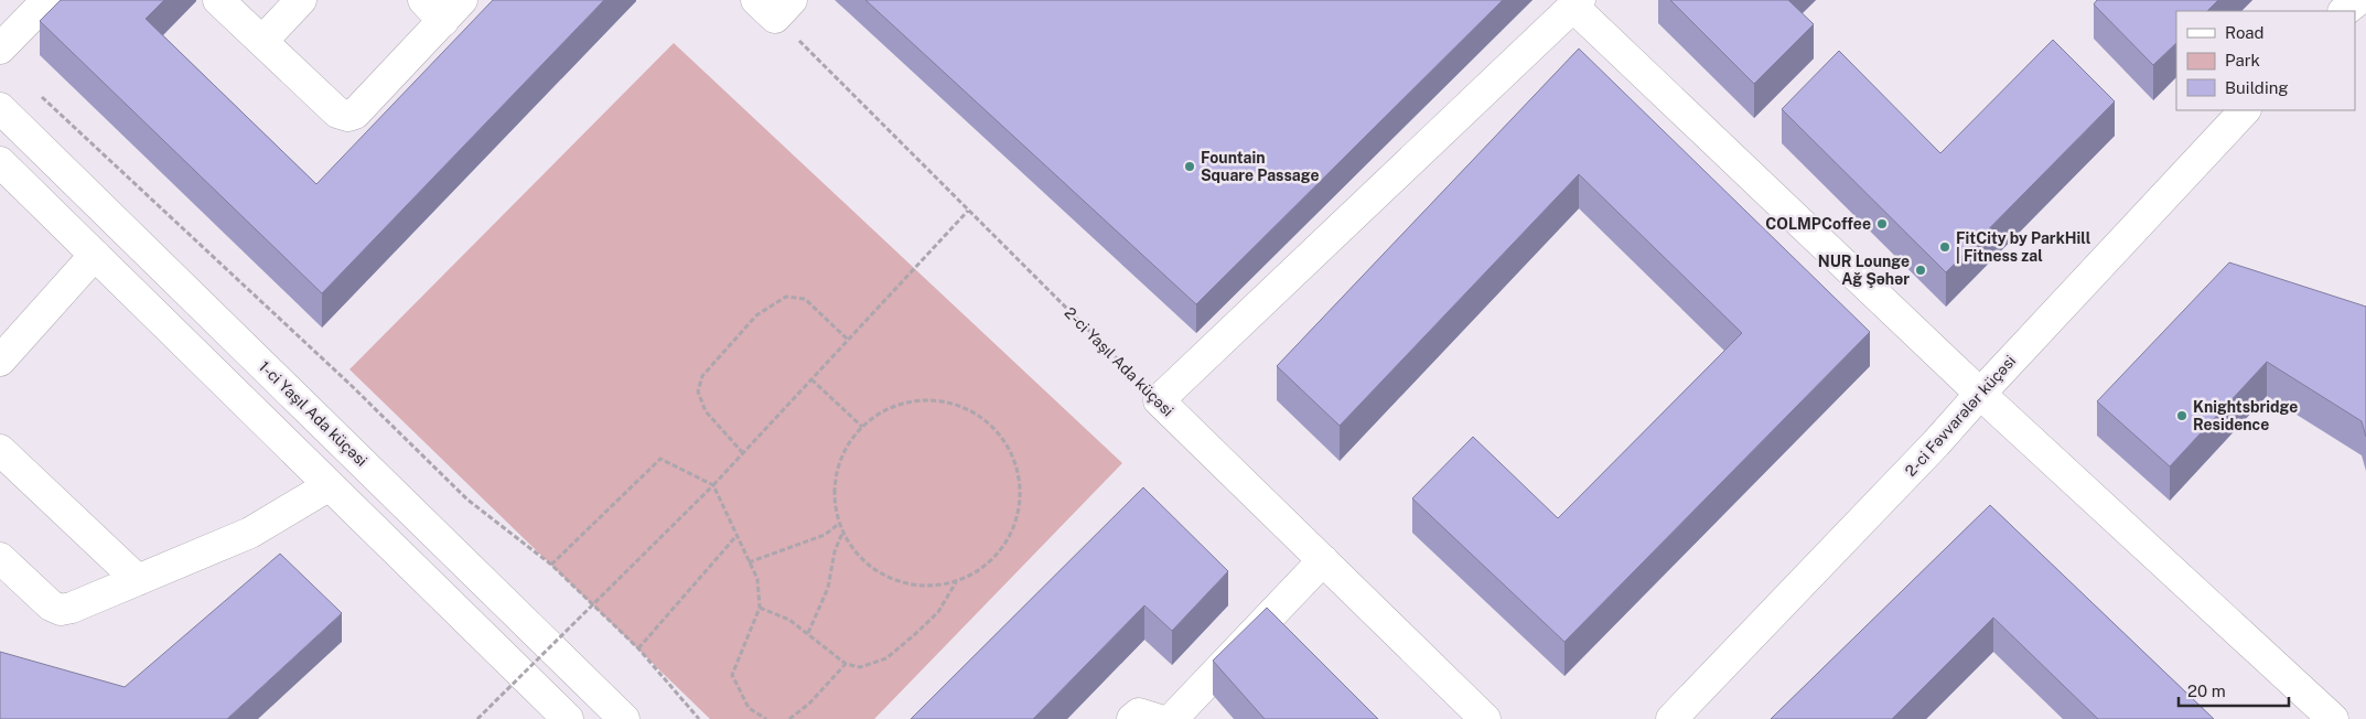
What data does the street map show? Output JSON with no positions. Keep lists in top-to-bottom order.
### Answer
{
  "streets": {
    "street": ["2-ci Yaşıl Ada küçəsi", "1-ci Yaşıl Ada küçəsi", "2-ci Fəvvarələr küçəsi"]
  },
  "places": [
    "Fountain Square Passage",
    "COLMPCoffee",
    "FitCity by ParkHill | Fitness zal",
    "NUR Lounge Ağ Şəhər",
    "Knightsbridge Residence"
  ],
  "legend": ["Road", "Park", "Building"],
  "scale_bar": "20 m"
}
